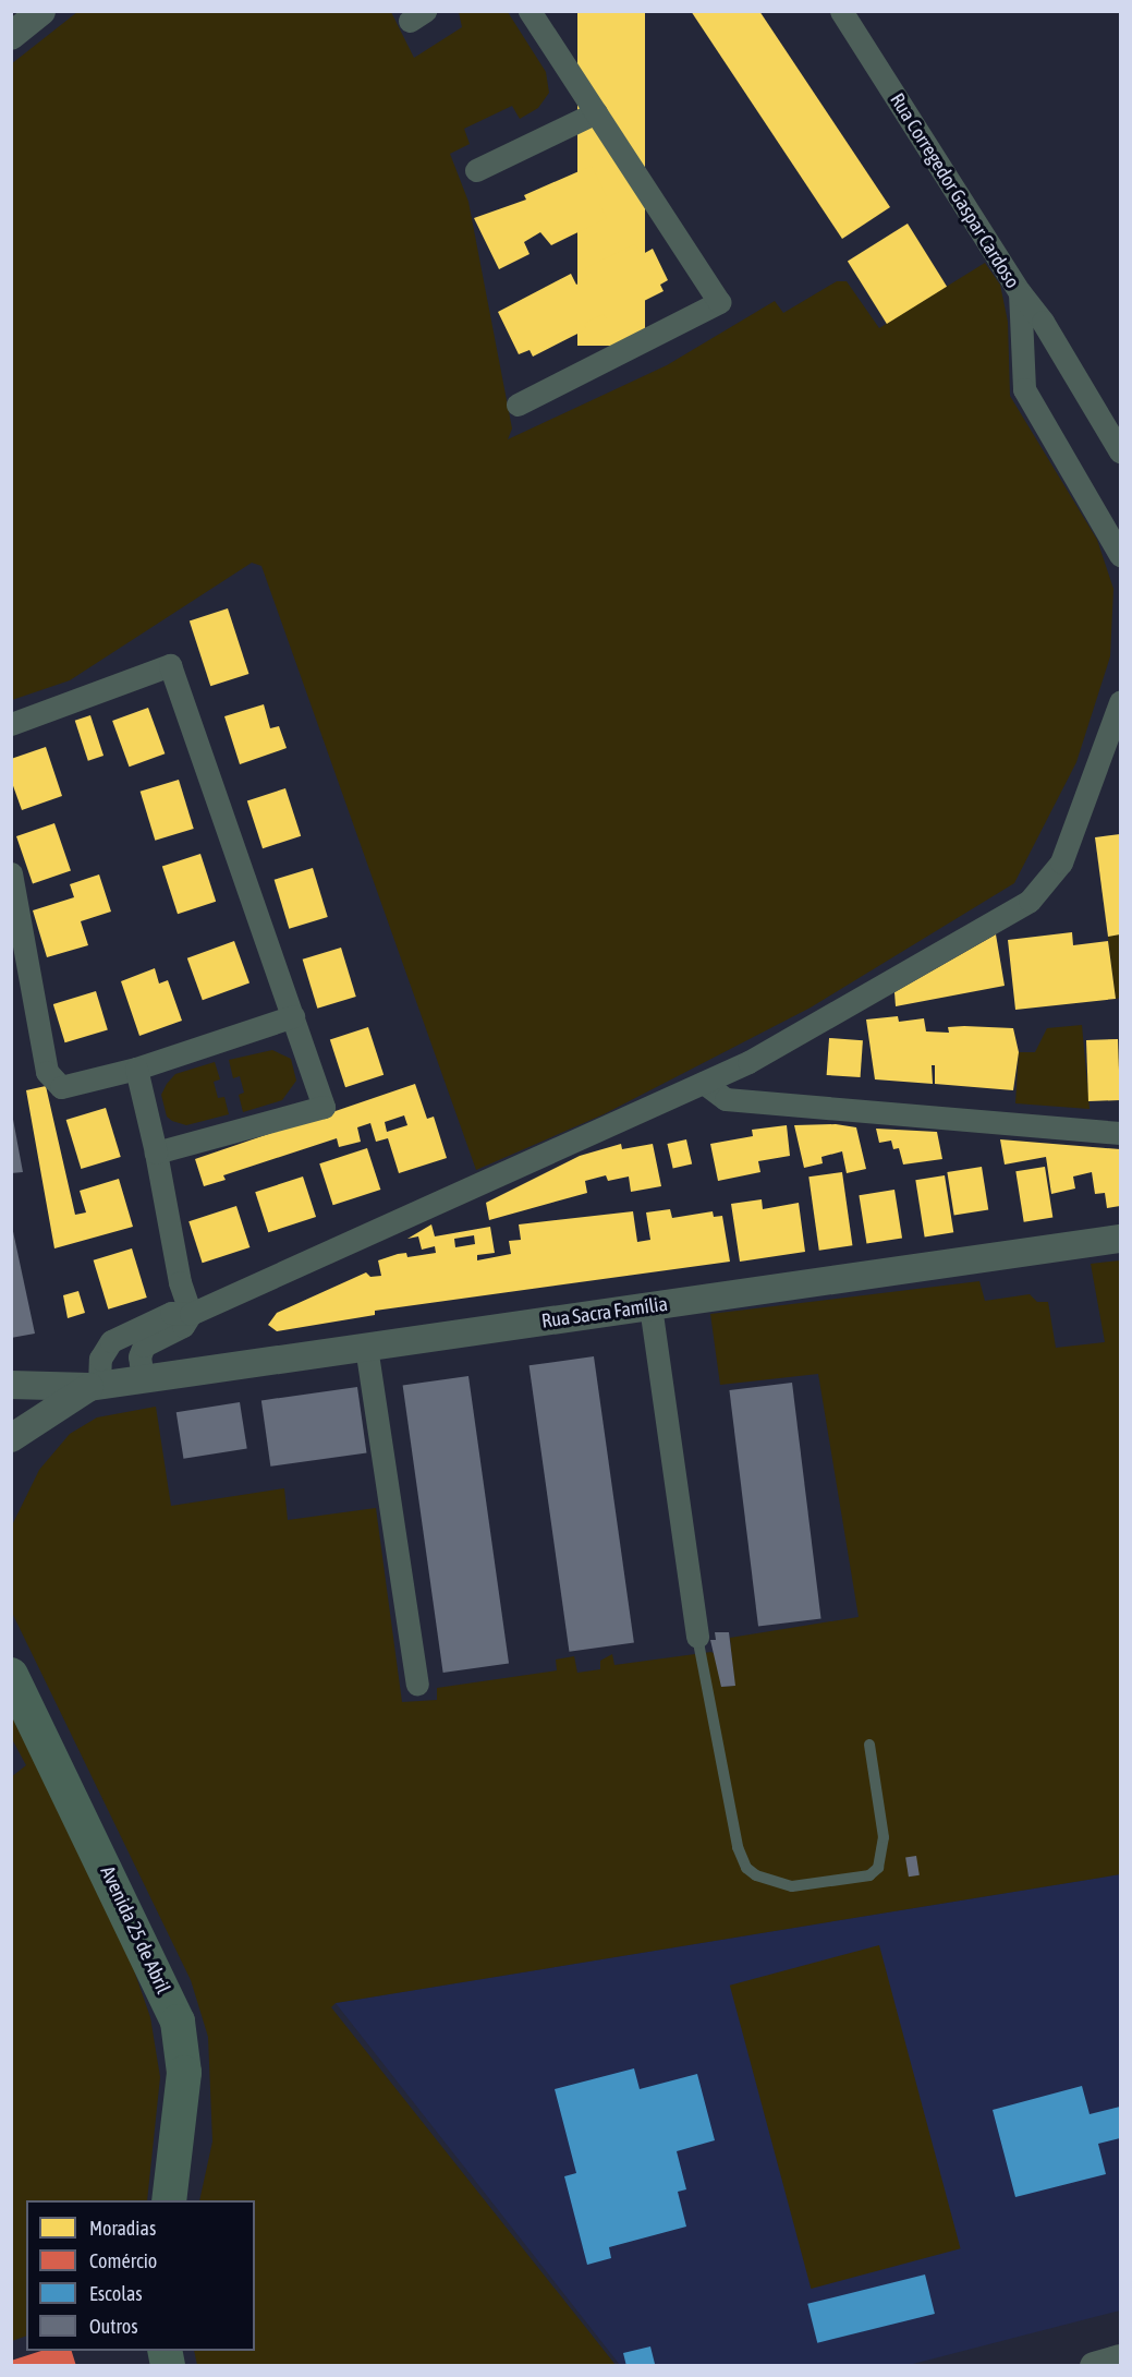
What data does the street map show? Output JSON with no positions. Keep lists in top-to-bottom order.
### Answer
{
  "streets": {
    "main road": ["Avenida 25 de Abril"],
    "street": ["Rua Corregedor Gaspar Cardoso", "Rua Sacra Família"]
  },
  "legend": [
    "Moradias",
    "Comércio",
    "Escolas",
    "Outros"
  ]
}
